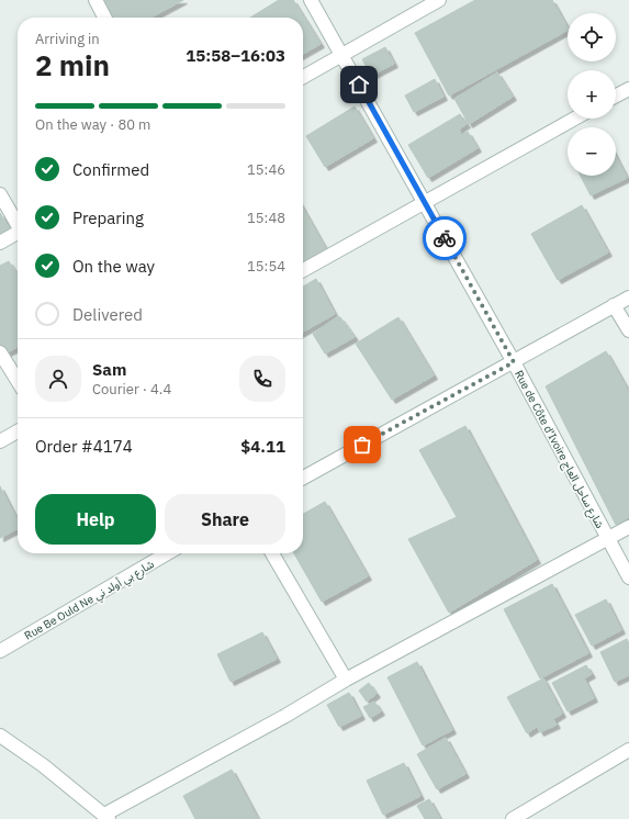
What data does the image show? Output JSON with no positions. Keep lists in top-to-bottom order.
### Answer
{
  "streets": {
    "street": ["Rue de Côte d'Ivoire شارع ساحل العاج", "Rue Be Ould Ne شارع بي أولد ني"]
  },
  "page": {
    "map_buttons": ["+", "−"],
    "heading": ["2 min", "Arriving in", "15:58–16:03"],
    "panel": [
      "Sam",
      "Courier · 4.4",
      "Order #4174",
      "$4.11"
    ],
    "bar": "On the way · 80 m",
    "list": [
      ["Confirmed", "15:46"],
      ["Preparing", "15:48"],
      ["On the way", "15:54"],
      "Delivered"
    ],
    "buttons": ["Help", "Share"]
  }
}
